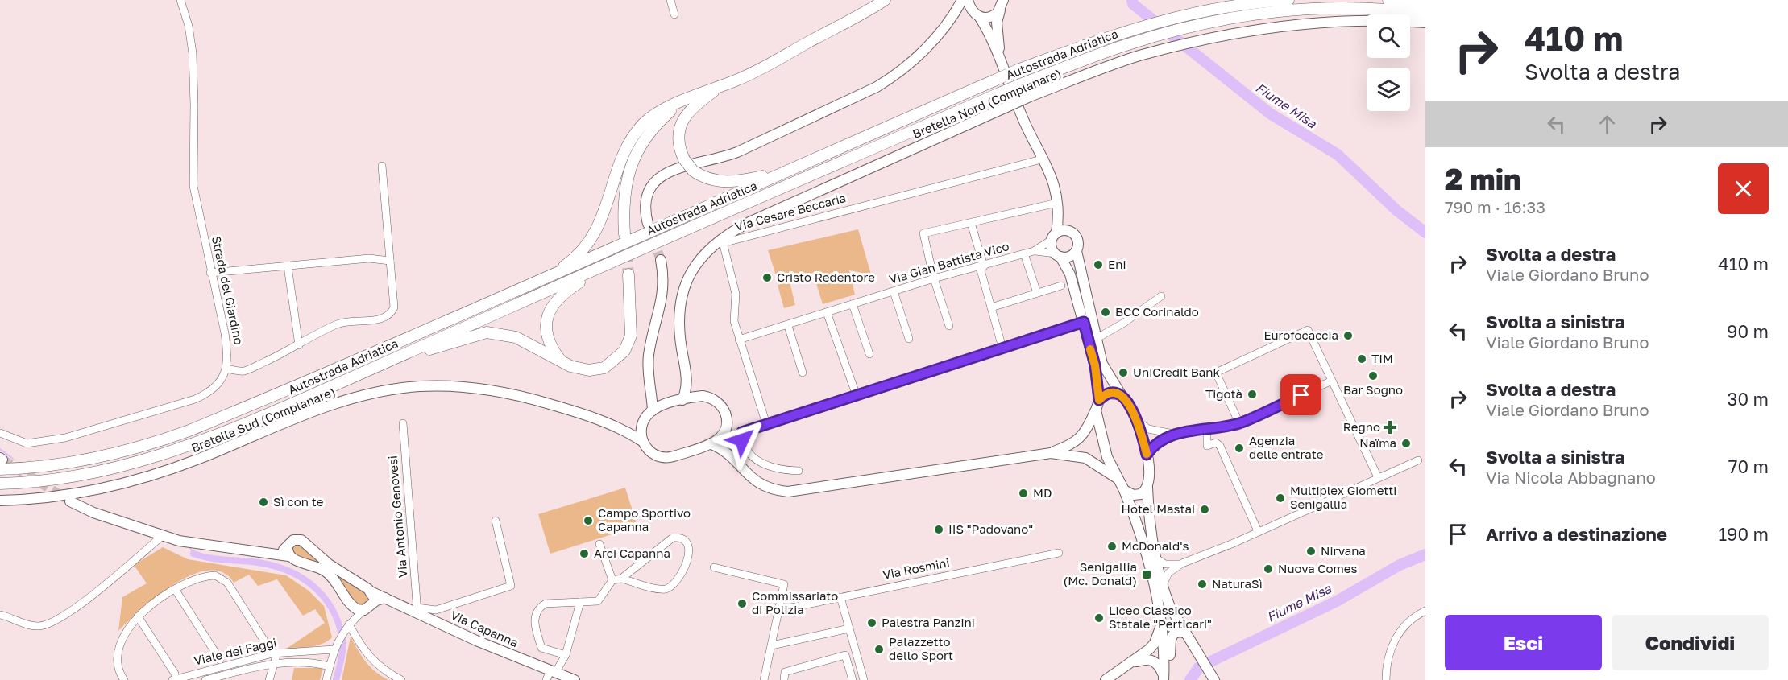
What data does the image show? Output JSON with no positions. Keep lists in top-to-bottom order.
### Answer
{
  "streets": {
    "highway": ["Autostrada Adriatica"],
    "main road": ["Bretella Nord (Complanare)", "Bretella Sud (Complanare)", "Via Capanna"],
    "street": [
      "Via Cesare Beccaria",
      "Via Gian Battista Vico",
      "Strada del Giardino",
      "Via Antonio Genovesi",
      "Via Rosmini",
      "Viale dei Faggi"
    ]
  },
  "crossings": [
    ["Bretella Nord (Complanare)", "Bretella Sud (Complanare)"],
    ["Via Cesare Beccaria", "Via Gian Battista Vico"],
    ["Via Antonio Genovesi", "Via Capanna"]
  ],
  "water": ["Fiume Misa"],
  "places": {
    "other": [
      "Eni",
      "Cristo Redentore",
      "BCC Corinaldo",
      "Eurofocaccia",
      "TIM",
      "UniCredit Bank",
      "Bar Sogno",
      "Tigotà",
      "Naïma",
      "Agenzia delle entrate",
      "MD",
      "Multiplex Giometti Senigallia",
      "Sì con te",
      "Hotel Mastai",
      "Campo Sportivo Capanna",
      "IIS \"Padovano\"",
      "McDonald's",
      "Nirvana",
      "Arci Capanna",
      "Nuova Comes",
      "NaturaSì",
      "Commissariato di Polizia",
      "Liceo Classico Statale \"Perticari\"",
      "Palestra Panzini",
      "Palazzetto dello Sport"
    ],
    "health": ["Regno"],
    "transit": ["Senigallia (Mc. Donald)"]
  },
  "page": {
    "turn": ["410 m", "Svolta a destra"],
    "heading": ["2 min", "790 m · 16:33"],
    "list": [
      {
        "name": "Svolta a destra",
        "note": "Viale Giordano Bruno",
        "value": "410 m"
      },
      {
        "name": "Svolta a sinistra",
        "note": "Viale Giordano Bruno",
        "value": "90 m"
      },
      {
        "name": "Svolta a destra",
        "note": "Viale Giordano Bruno",
        "value": "30 m"
      },
      {
        "name": "Svolta a sinistra",
        "note": "Via Nicola Abbagnano",
        "value": "70 m"
      },
      {
        "name": "Arrivo a destinazione",
        "value": "190 m"
      }
    ],
    "buttons": ["Esci", "Condividi"]
  }
}
